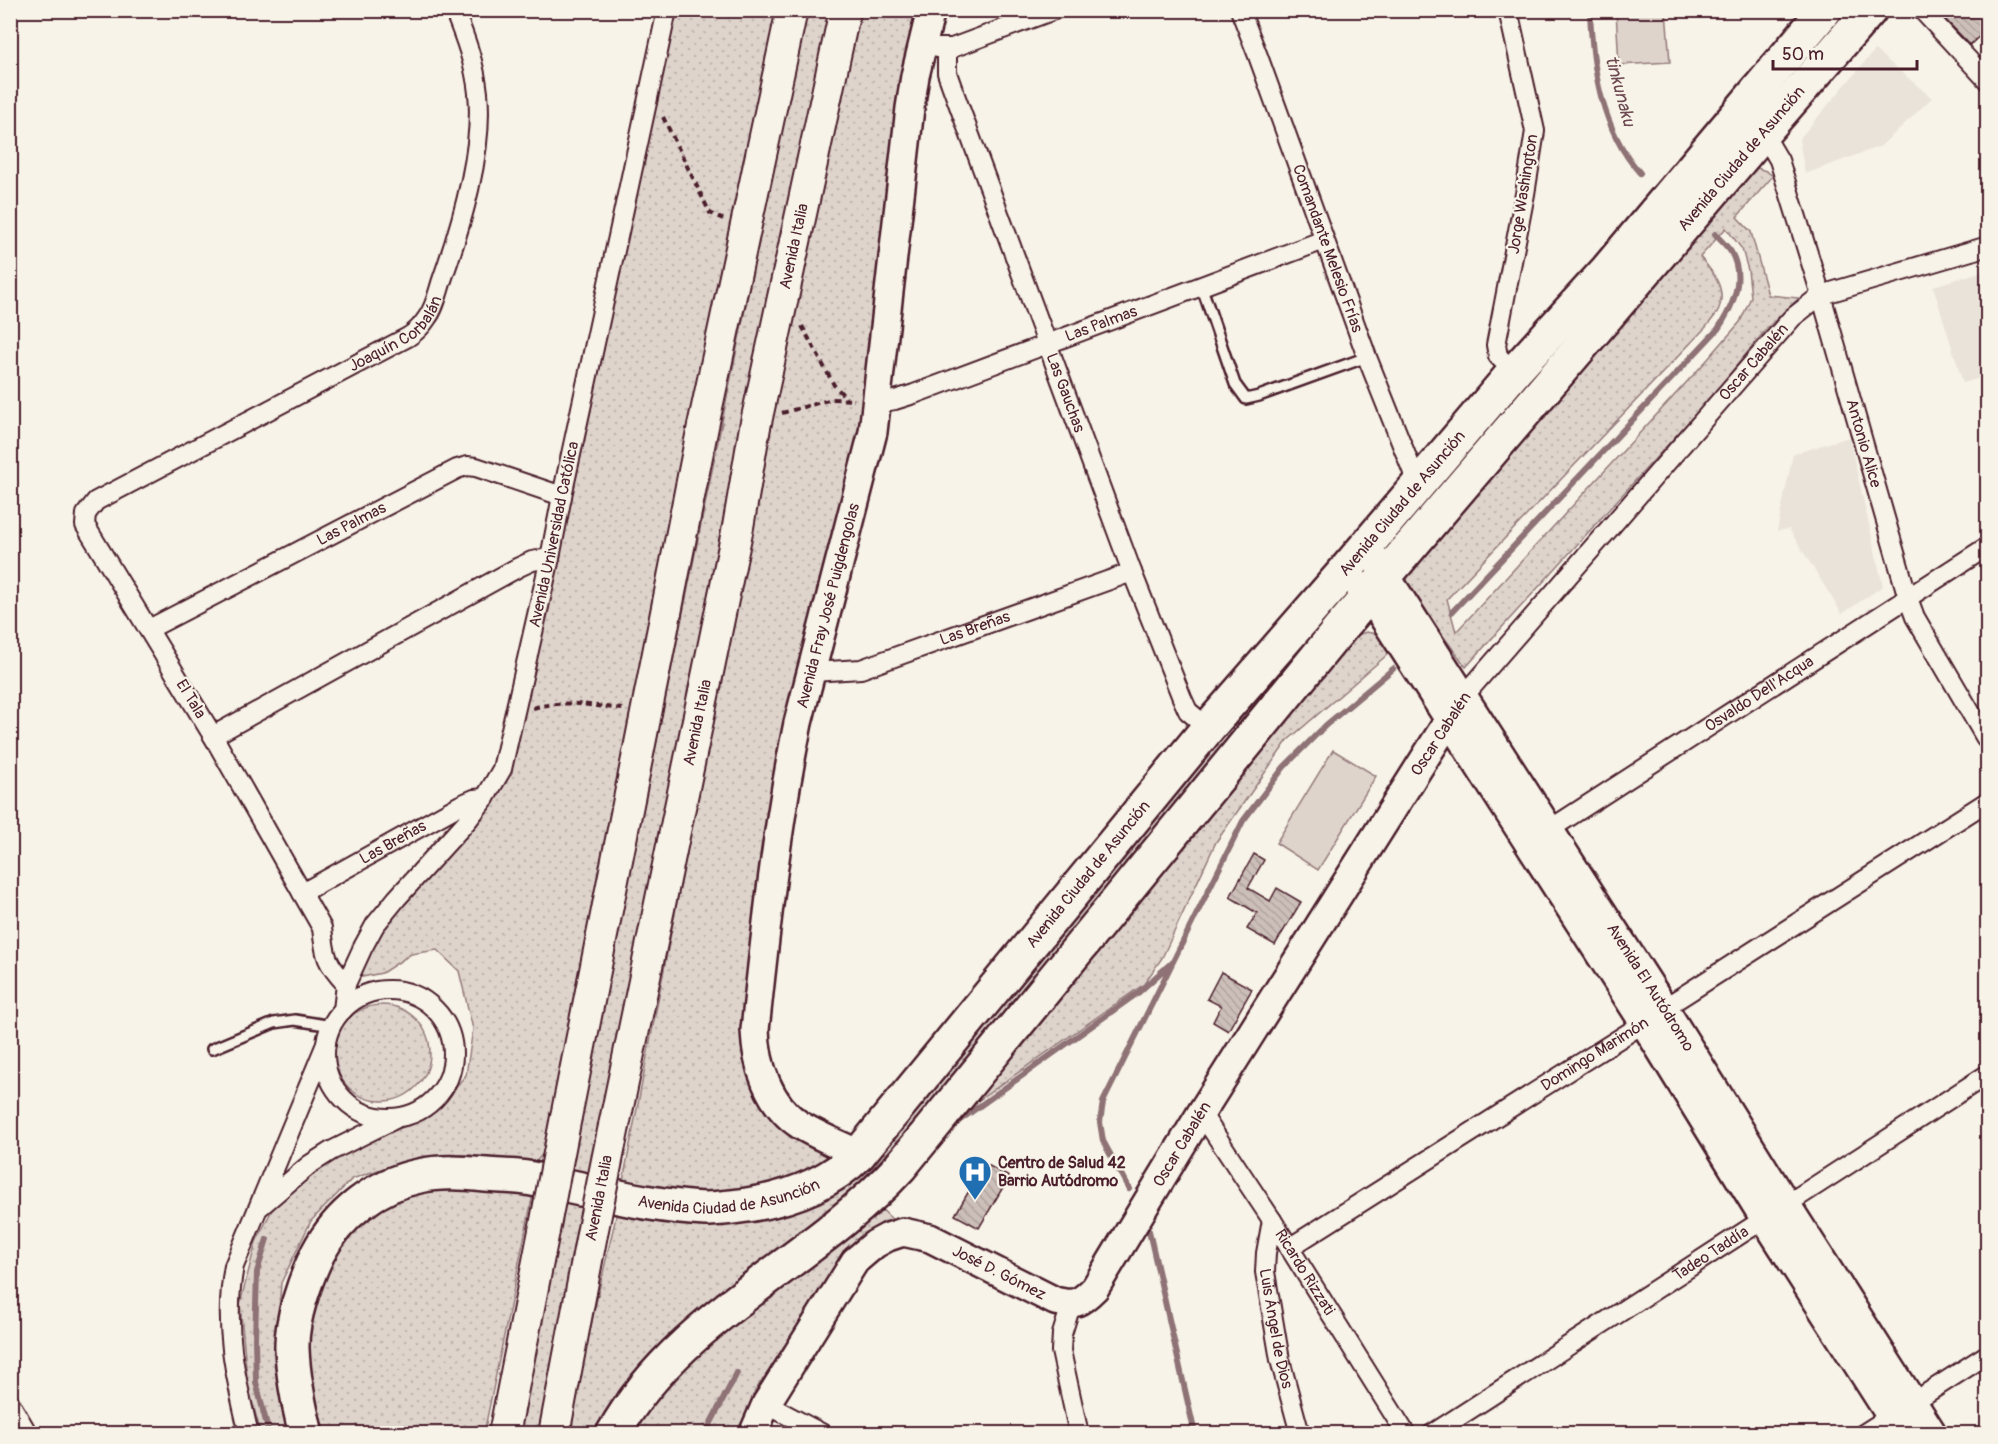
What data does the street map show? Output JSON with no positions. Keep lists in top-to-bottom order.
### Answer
{
  "streets": {
    "highway": ["Avenida Ciudad de Asunción"],
    "main road": ["Avenida Italia"],
    "street": [
      "Jorge Washington",
      "Comandante Melesio Frías",
      "Las Palmas",
      "Joaquín Corbalán",
      "Oscar Cabalén",
      "Las Gauchas",
      "Antonio Alice",
      "Avenida Universidad Católica",
      "Avenida Fray José Puigdengolas",
      "Las Breñas",
      "Osvaldo Dell'Acqua",
      "El Tala",
      "Avenida El Autódromo",
      "Domingo Marimón",
      "Tadeo Taddía",
      "Ricardo Rizzati",
      "José D. Gómez",
      "Luis Ángel de Dios"
    ]
  },
  "crossings": [
    ["Avenida Ciudad de Asunción", "Jorge Washington"],
    ["Avenida Ciudad de Asunción", "Comandante Melesio Frías"],
    ["Avenida Ciudad de Asunción", "Las Gauchas"],
    ["Avenida Ciudad de Asunción", "Antonio Alice"],
    ["Avenida Ciudad de Asunción", "Avenida Fray José Puigdengolas"],
    ["Avenida Ciudad de Asunción", "Avenida El Autódromo"],
    ["Comandante Melesio Frías", "Las Palmas"],
    ["Las Palmas", "Las Gauchas"],
    ["Las Palmas", "Avenida Universidad Católica"],
    ["Las Palmas", "Avenida Fray José Puigdengolas"],
    ["Las Palmas", "El Tala"],
    ["Joaquín Corbalán", "El Tala"],
    ["Oscar Cabalén", "Antonio Alice"],
    ["Oscar Cabalén", "Avenida El Autódromo"],
    ["Oscar Cabalén", "Ricardo Rizzati"],
    ["Oscar Cabalén", "José D. Gómez"],
    ["Las Gauchas", "Avenida Fray José Puigdengolas"],
    ["Las Gauchas", "Las Breñas"],
    ["Antonio Alice", "Osvaldo Dell'Acqua"],
    ["Avenida Universidad Católica", "Las Breñas"],
    ["Avenida Universidad Católica", "El Tala"],
    ["Avenida Fray José Puigdengolas", "Las Breñas"],
    ["Las Breñas", "El Tala"],
    ["Osvaldo Dell'Acqua", "Avenida El Autódromo"],
    ["Avenida El Autódromo", "Domingo Marimón"],
    ["Avenida El Autódromo", "Tadeo Taddía"],
    ["Domingo Marimón", "Ricardo Rizzati"],
    ["Ricardo Rizzati", "Luis Ángel de Dios"]
  ],
  "water": ["tinkunaku"],
  "places": {
    "hospital": ["Centro de Salud 42 Barrio Autódromo"]
  },
  "scale_bar": "50 m"
}
